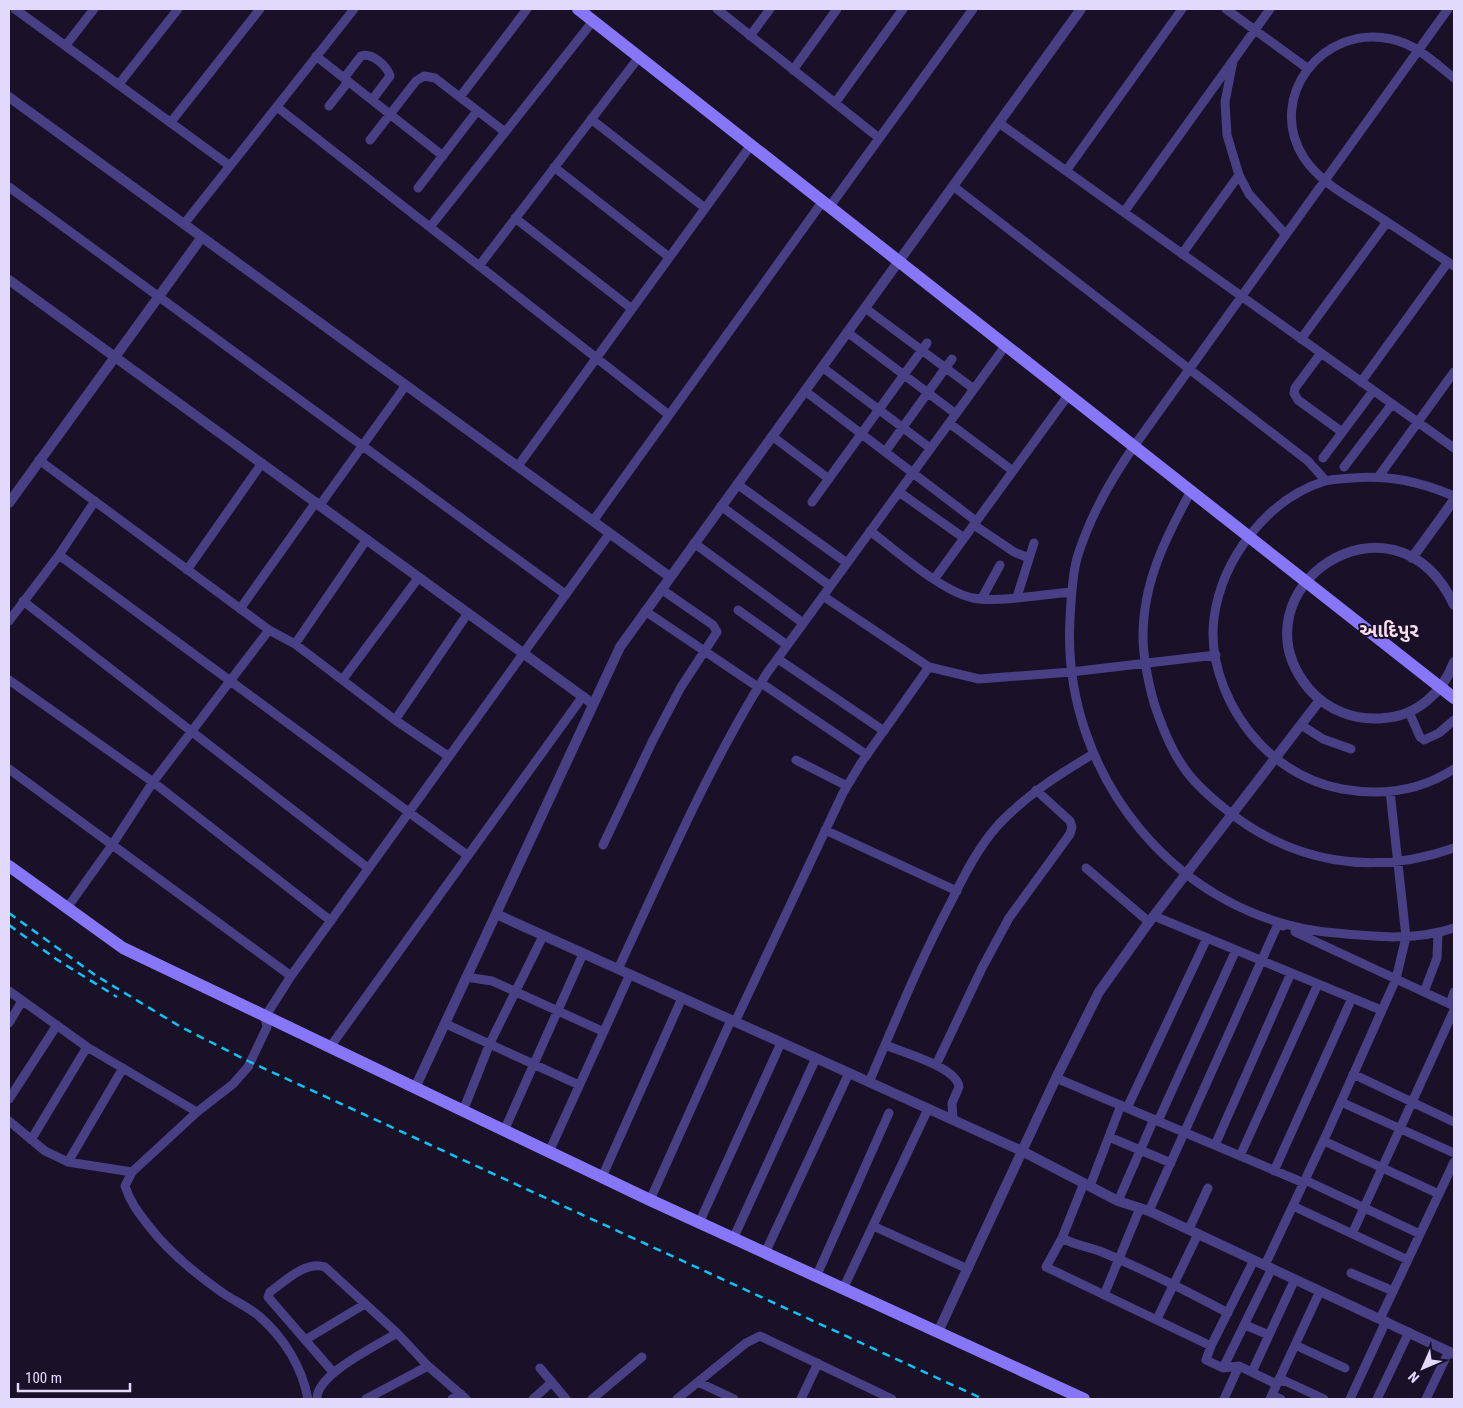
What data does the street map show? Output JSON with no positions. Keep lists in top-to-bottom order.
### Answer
{
  "districts": ["આદિપુર"],
  "scale_bar": "100 m",
  "north": "bottom left"
}
